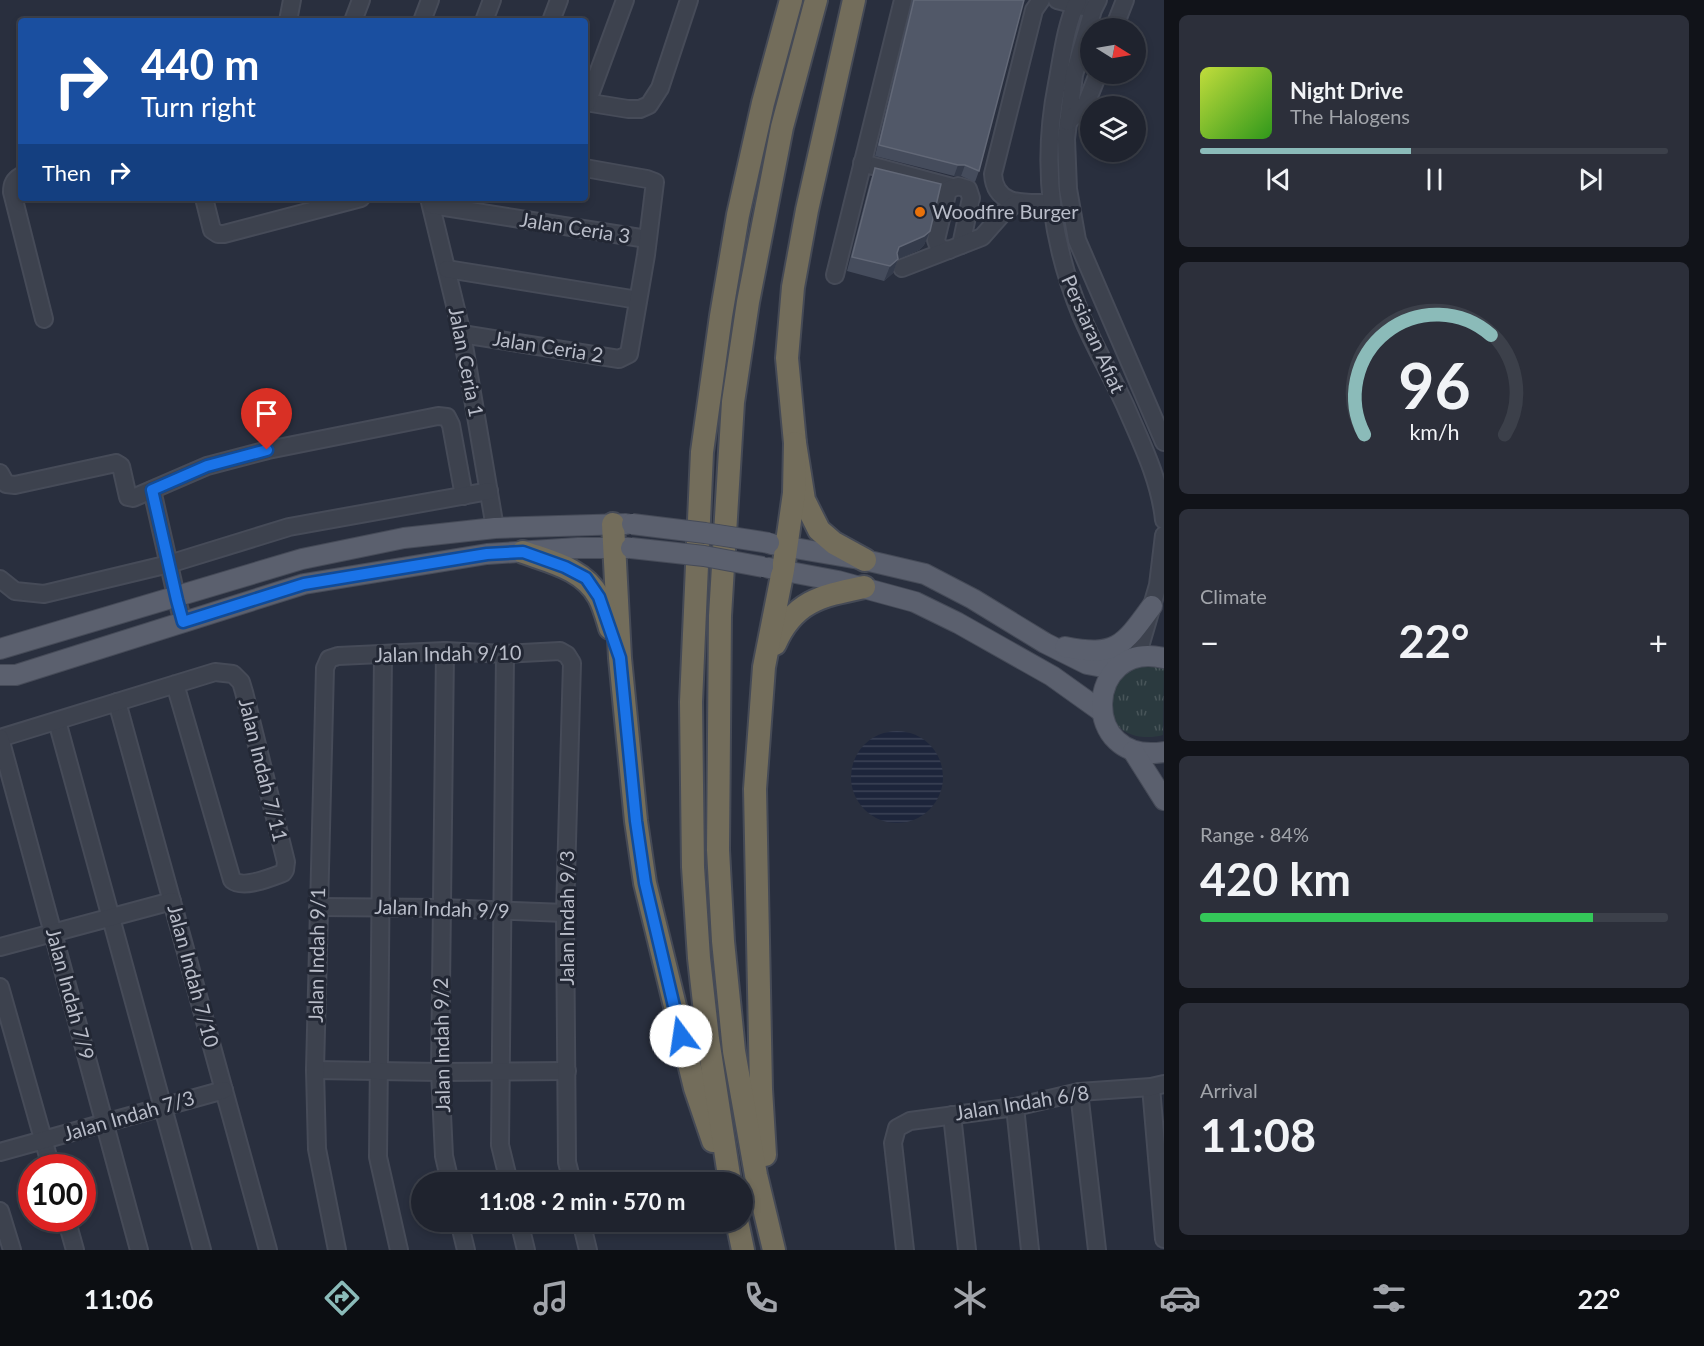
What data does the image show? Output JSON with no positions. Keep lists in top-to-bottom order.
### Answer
{
  "streets": {
    "street": [
      "Jalan Ceria 3",
      "Persiaran Afiat",
      "Jalan Ceria 2",
      "Jalan Ceria 1",
      "Jalan Indah 9/10",
      "Jalan Indah 7/11",
      "Jalan Indah 9/9",
      "Jalan Indah 9/3",
      "Jalan Indah 9/1",
      "Jalan Indah 7/10",
      "Jalan Indah 7/9",
      "Jalan Indah 9/2",
      "Jalan Indah 6/8",
      "Jalan Indah 7/3"
    ]
  },
  "crossings": [
    ["Jalan Ceria 3", "Jalan Ceria 1"],
    ["Jalan Ceria 2", "Jalan Ceria 1"],
    ["Jalan Indah 9/10", "Jalan Indah 9/3"],
    ["Jalan Indah 9/10", "Jalan Indah 9/1"],
    ["Jalan Indah 9/10", "Jalan Indah 9/2"],
    ["Jalan Indah 9/9", "Jalan Indah 9/3"],
    ["Jalan Indah 9/9", "Jalan Indah 9/1"],
    ["Jalan Indah 9/9", "Jalan Indah 9/2"],
    ["Jalan Indah 7/10", "Jalan Indah 7/3"],
    ["Jalan Indah 7/9", "Jalan Indah 7/3"]
  ],
  "places": ["Woodfire Burger"],
  "north": "right",
  "page": {
    "turn": ["440 m", "Turn right"],
    "song": ["Night Drive", "The Halogens"],
    "then": "Then",
    "tile": [
      "Climate",
      ["Range · 84%", "420 km"],
      ["Arrival", "11:08"]
    ],
    "heat": ["−", "22°", "+"],
    "limit": "100",
    "trip": "11:08 · 2 min · 570 m",
    "tabs": ["11:06", "22°"],
    "gauge": ["96", "km/h"]
  }
}
